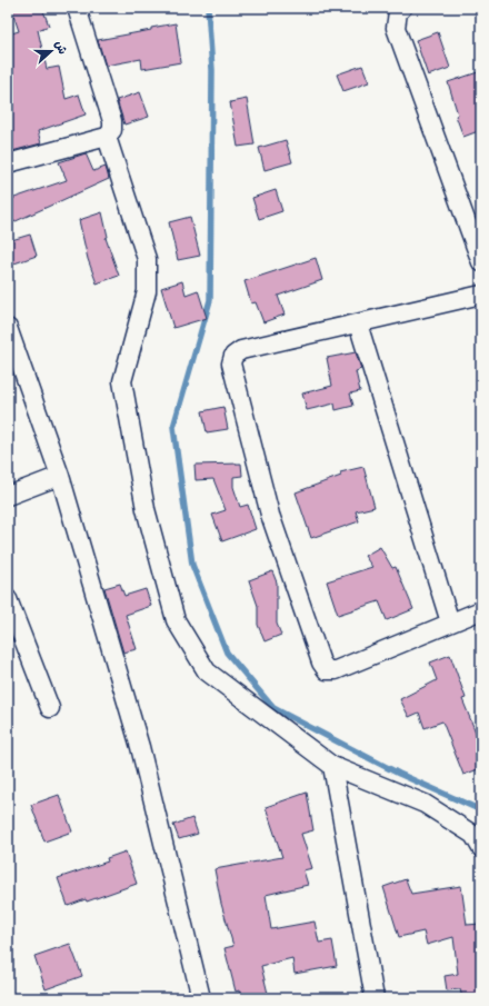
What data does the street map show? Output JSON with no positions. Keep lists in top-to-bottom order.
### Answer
{
  "north": "right"
}
